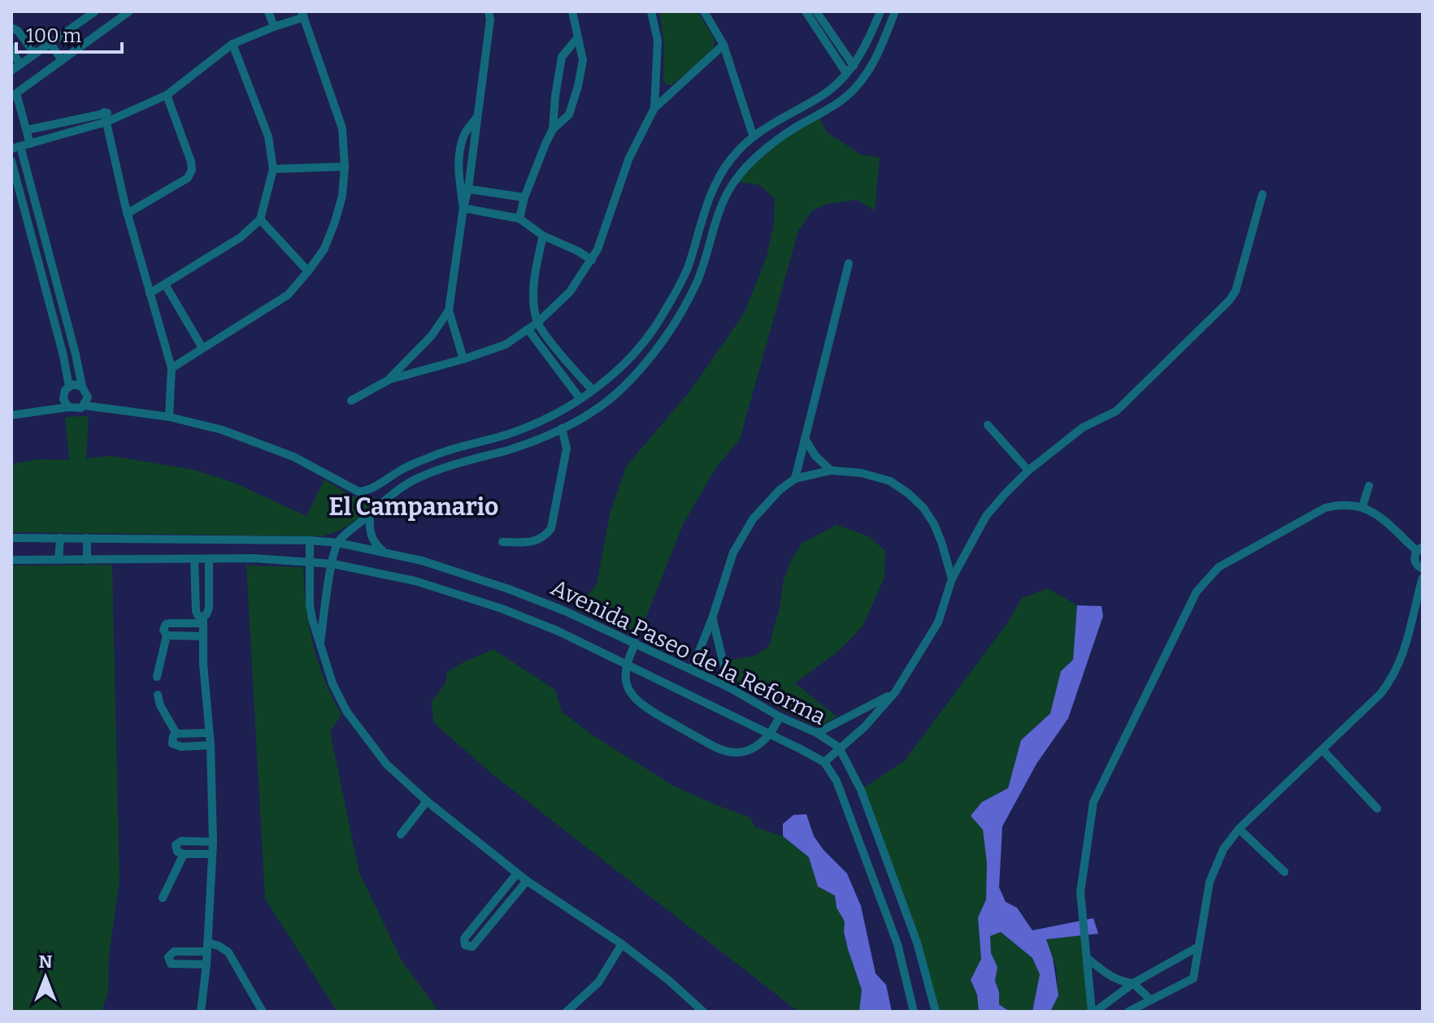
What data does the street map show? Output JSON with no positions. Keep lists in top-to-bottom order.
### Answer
{
  "streets": {
    "street": ["Avenida Paseo de la Reforma"]
  },
  "districts": ["El Campanario"],
  "scale_bar": "100 m",
  "north": "top"
}
